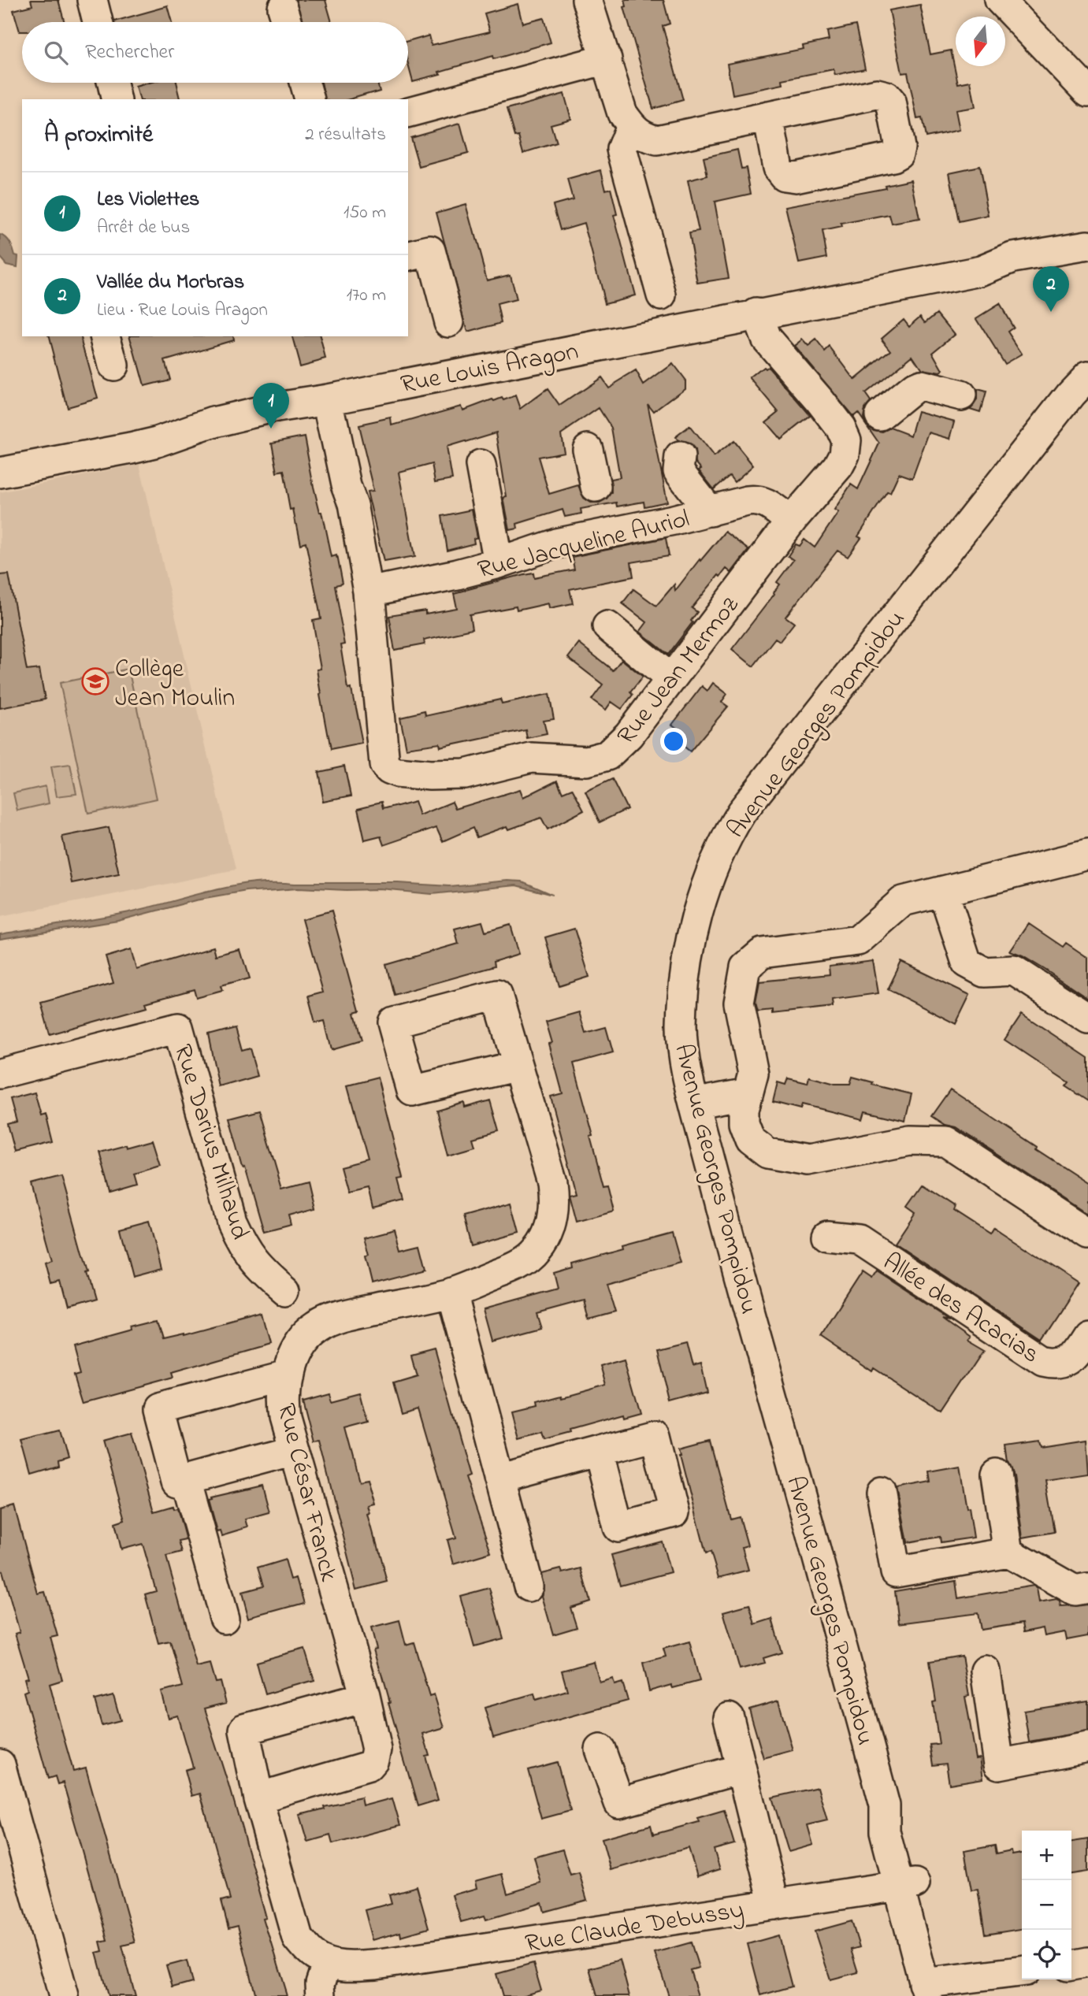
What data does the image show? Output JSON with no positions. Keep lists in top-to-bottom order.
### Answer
{
  "streets": {
    "street": [
      "Rue Louis Aragon",
      "Rue Jacqueline Auriol",
      "Rue Jean Mermoz",
      "Avenue Georges Pompidou",
      "Rue Darius Milhaud",
      "Allée des Acacias",
      "Rue César Franck",
      "Rue Claude Debussy"
    ]
  },
  "crossings": [
    ["Rue Louis Aragon", "Rue Jean Mermoz"],
    ["Rue Jacqueline Auriol", "Rue Jean Mermoz"],
    ["Avenue Georges Pompidou", "Rue Claude Debussy"]
  ],
  "places": {
    "school or university": ["Collège Jean Moulin"]
  },
  "north": "bottom",
  "page": {
    "search": "Rechercher",
    "heading": ["À proximité", "2 résultats"],
    "list": [
      {
        "mark": "1",
        "name": "Les Violettes",
        "note": "Arrêt de bus",
        "value": "150 m"
      },
      {
        "mark": "2",
        "name": "Vallée du Morbras",
        "note": "Lieu · Rue Louis Aragon",
        "value": "170 m"
      }
    ],
    "pins": ["2", "1"],
    "map_buttons": ["+", "−"]
  }
}
